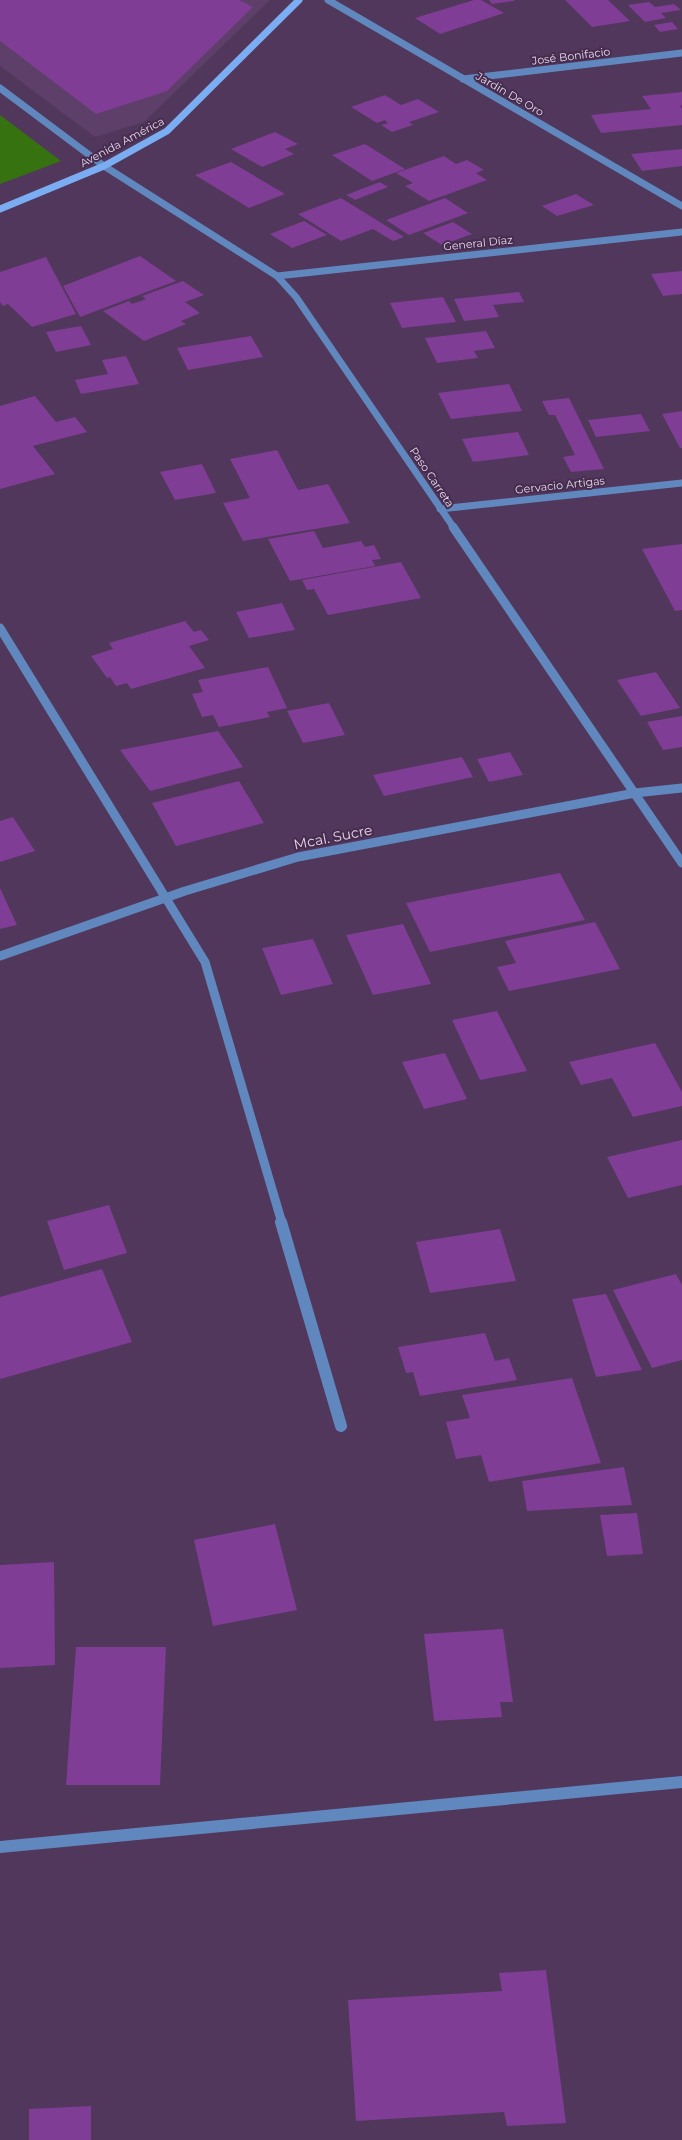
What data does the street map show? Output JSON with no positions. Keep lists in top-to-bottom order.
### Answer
{
  "streets": {
    "main road": ["Avenida América"],
    "street": [
      "José Bonifacio",
      "Jardin De Oro",
      "General Díaz",
      "Paso Carreta",
      "Gervacio Artigas",
      "Mcal. Sucre"
    ]
  },
  "crossings": [
    ["José Bonifacio", "Jardin De Oro"],
    ["Avenida América", "Paso Carreta"],
    ["General Díaz", "Paso Carreta"],
    ["Paso Carreta", "Gervacio Artigas"],
    ["Paso Carreta", "Mcal. Sucre"]
  ]
}
